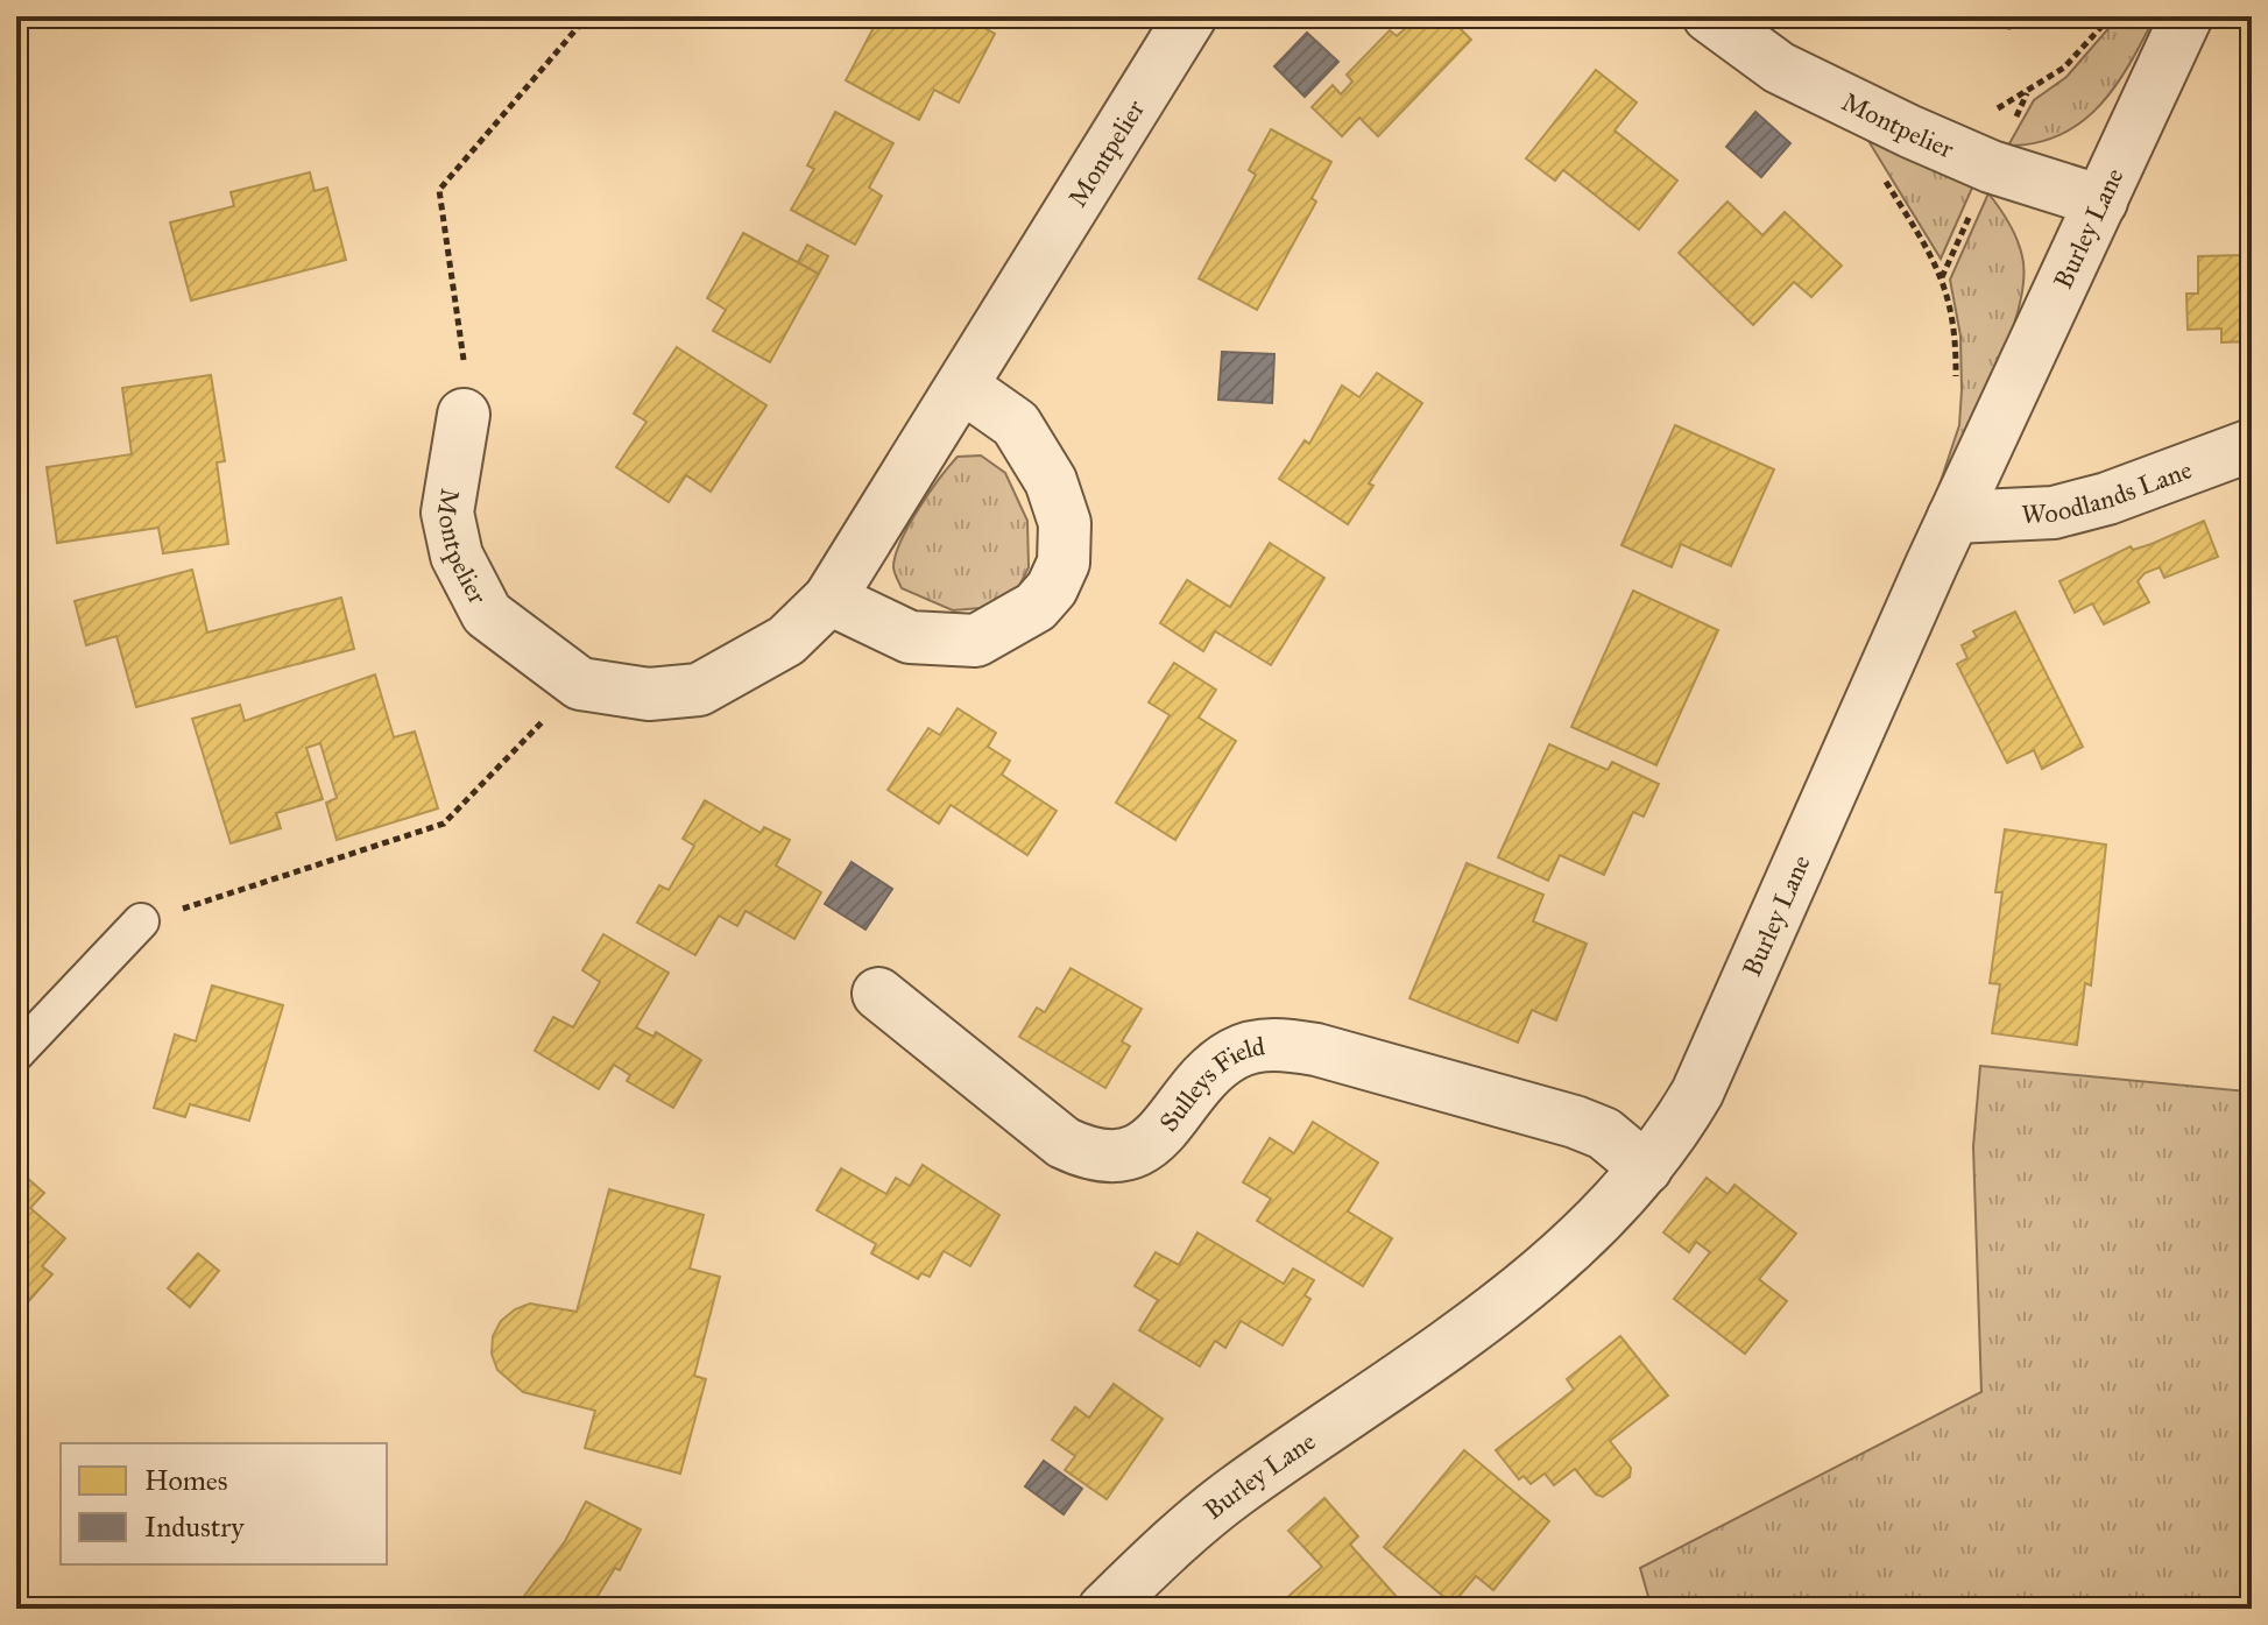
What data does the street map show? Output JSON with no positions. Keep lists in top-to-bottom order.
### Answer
{
  "streets": {
    "street": [
      "Montpelier",
      "Burley Lane",
      "Woodlands Lane",
      "Sulleys Field"
    ]
  },
  "crossings": [
    ["Montpelier", "Burley Lane"],
    ["Burley Lane", "Woodlands Lane"],
    ["Burley Lane", "Sulleys Field"]
  ],
  "legend": ["Homes", "Industry"]
}
